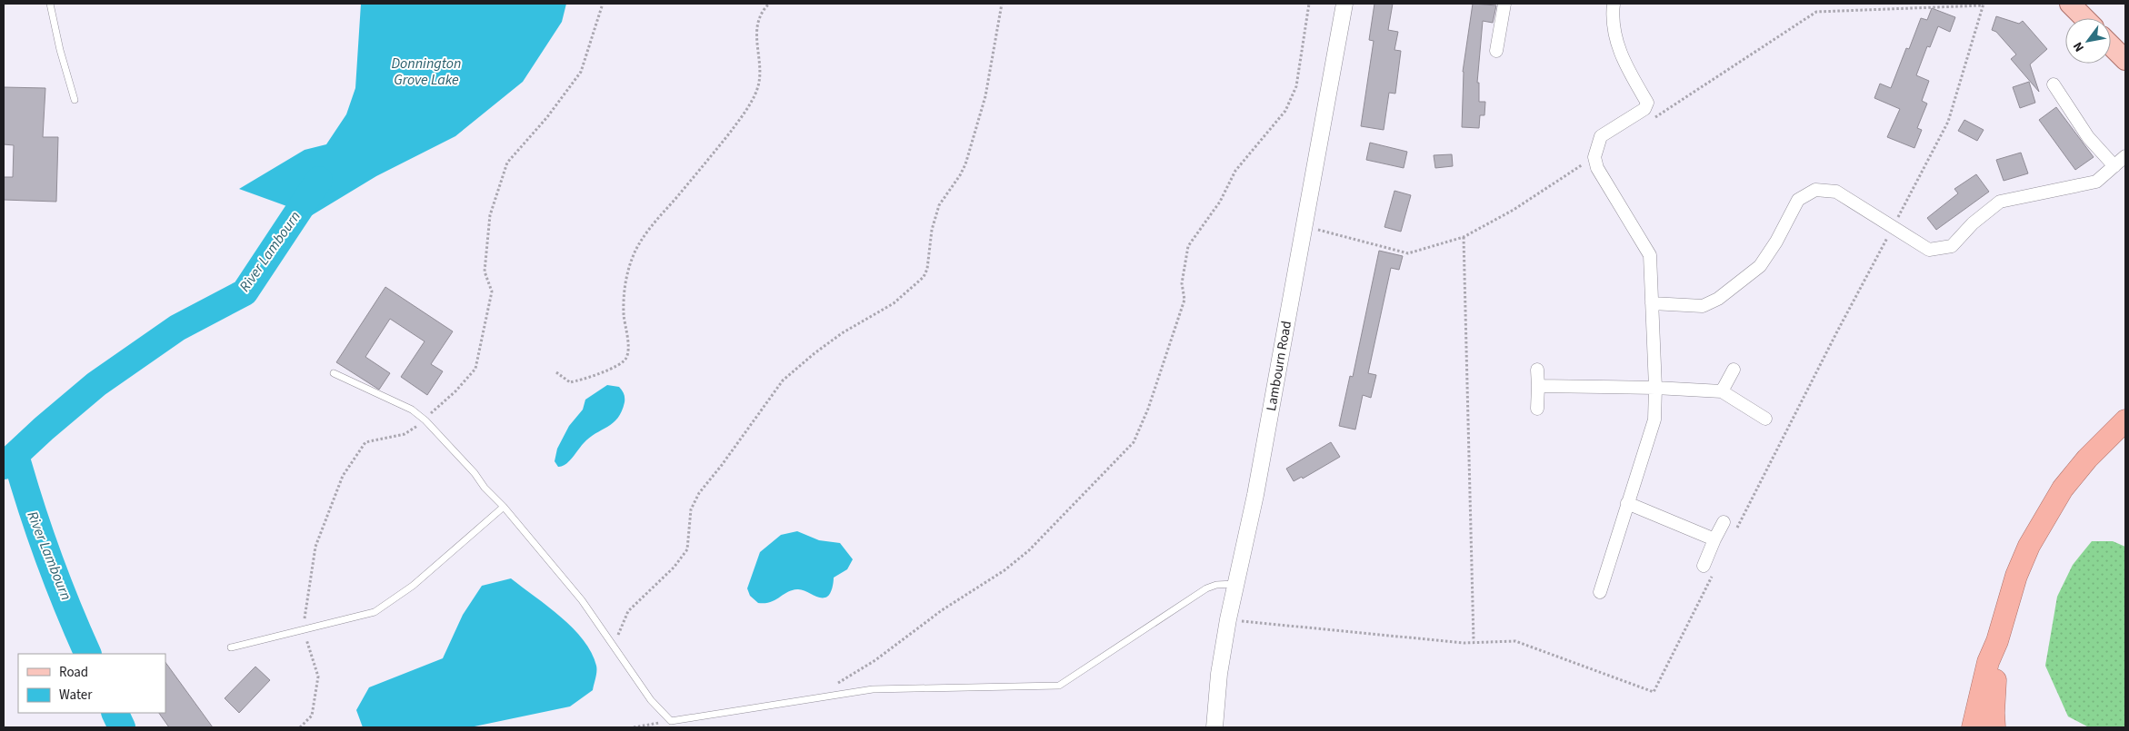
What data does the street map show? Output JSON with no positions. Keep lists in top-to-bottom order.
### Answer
{
  "streets": {
    "street": ["Lambourn Road"]
  },
  "water": ["Donnington Grove Lake", "River Lambourn"],
  "legend": ["Road", "Water"],
  "north": "bottom left"
}
